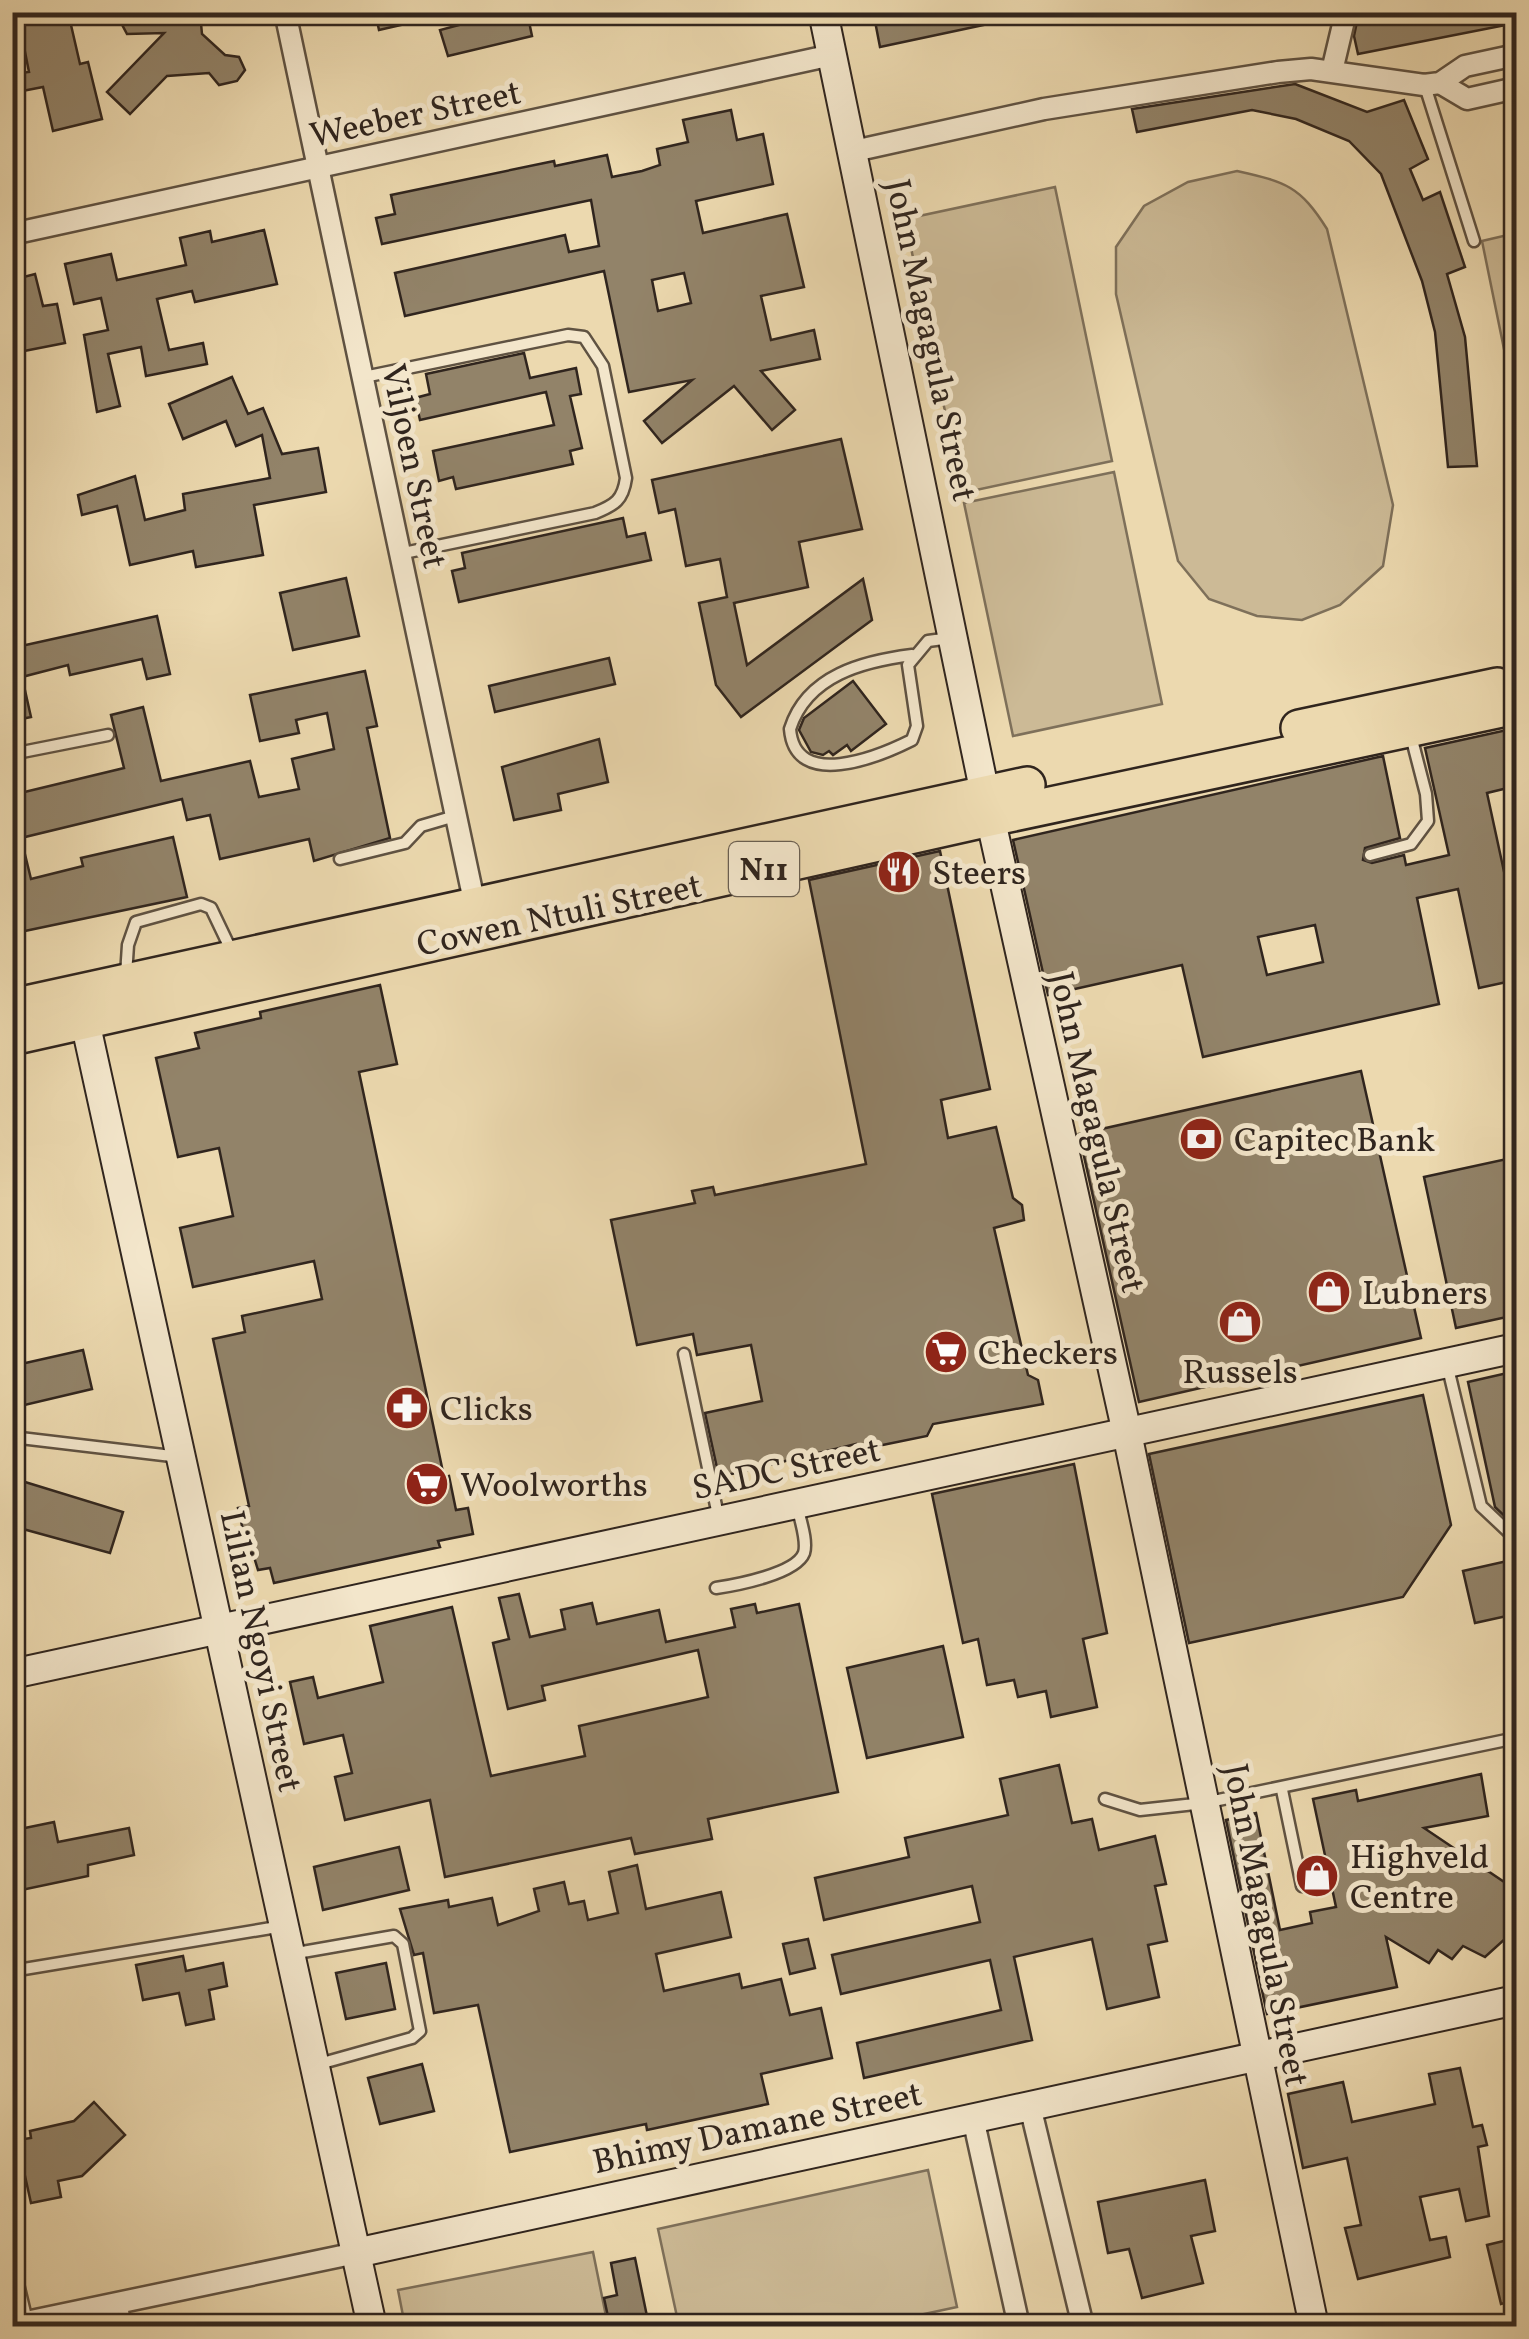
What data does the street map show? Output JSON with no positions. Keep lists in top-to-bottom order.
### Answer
{
  "streets": {
    "highway": ["N11", "Cowen Ntuli Street"],
    "main road": [
      "John Magagula Street",
      "SADC Street",
      "Lilian Ngoyi Street",
      "Bhimy Damane Street"
    ],
    "street": ["Weeber Street", "Viljoen Street"]
  },
  "crossings": [
    ["Weeber Street", "John Magagula Street"],
    ["Weeber Street", "Viljoen Street"],
    ["John Magagula Street", "Cowen Ntuli Street"],
    ["John Magagula Street", "SADC Street"],
    ["John Magagula Street", "Bhimy Damane Street"],
    ["Viljoen Street", "Cowen Ntuli Street"],
    ["Cowen Ntuli Street", "Lilian Ngoyi Street"],
    ["SADC Street", "Lilian Ngoyi Street"],
    ["Lilian Ngoyi Street", "Bhimy Damane Street"]
  ],
  "places": {
    "restaurant": ["Steers"],
    "bank": ["Capitec Bank"],
    "shop": ["Lubners", "Russels", "Highveld Centre"],
    "supermarket": ["Checkers", "Woolworths"],
    "pharmacy": ["Clicks"]
  }
}
